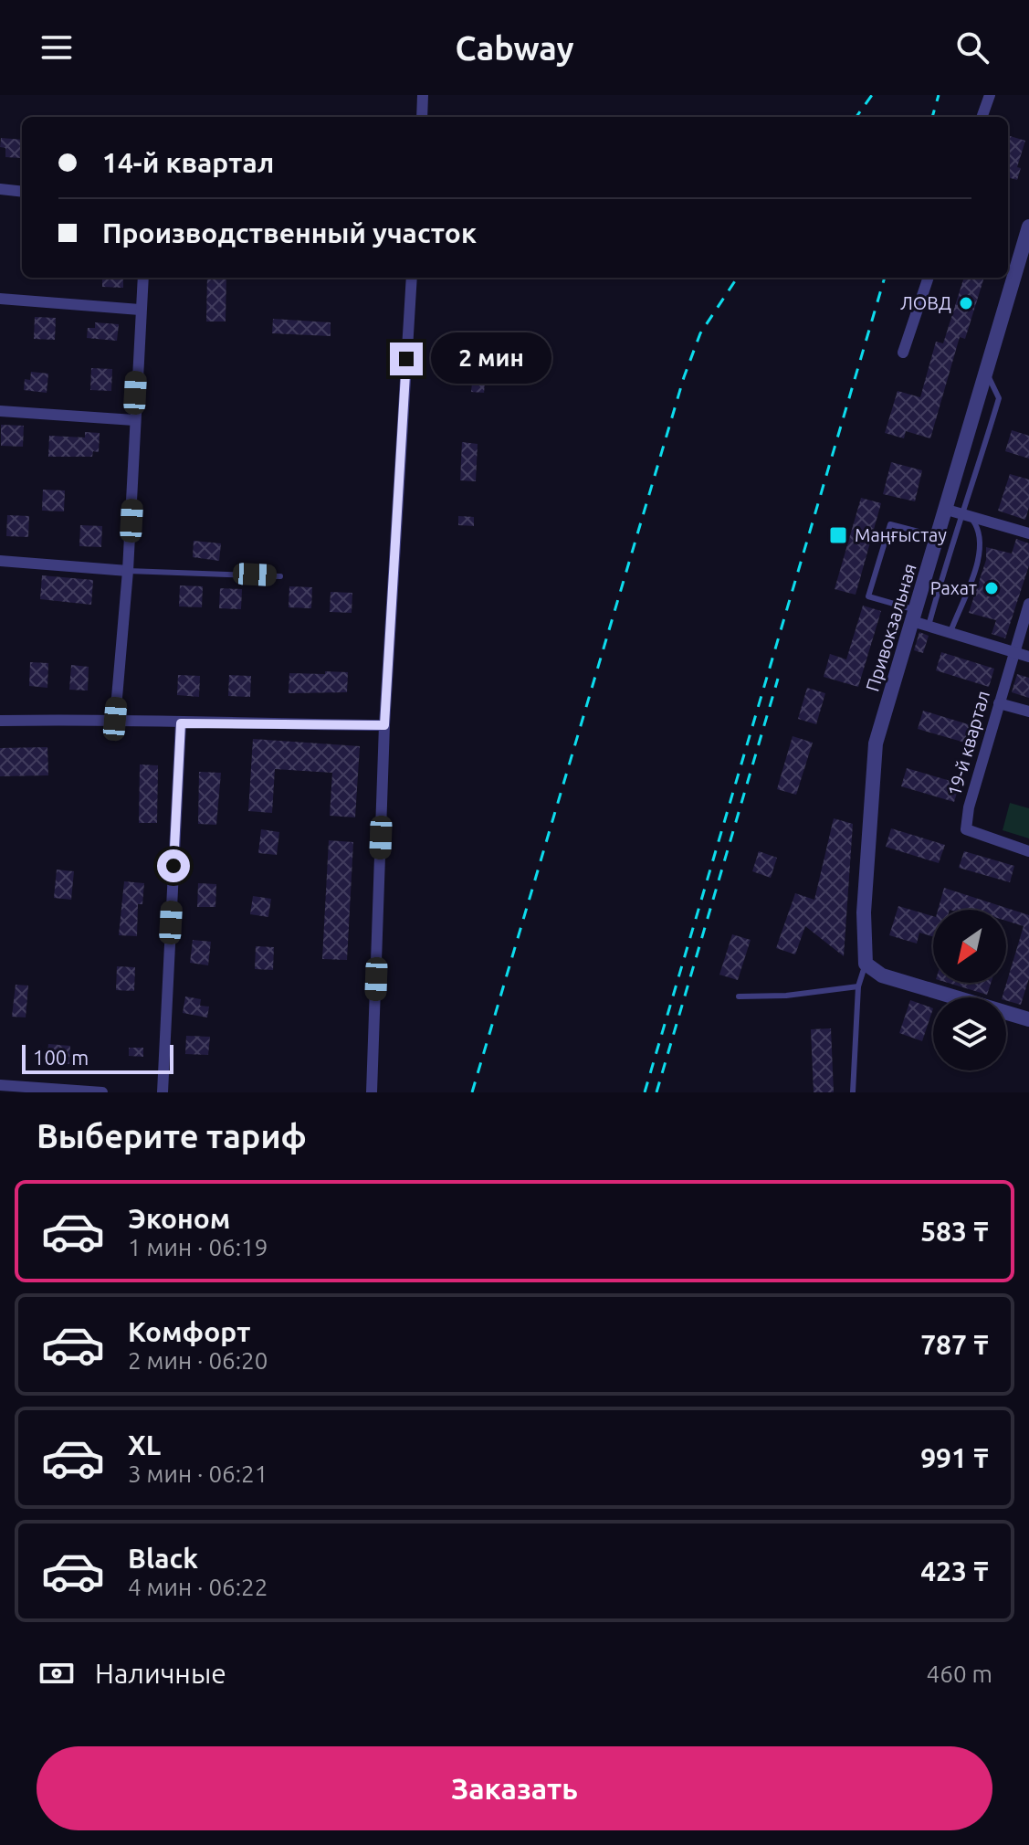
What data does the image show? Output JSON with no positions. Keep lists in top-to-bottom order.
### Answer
{
  "streets": {
    "street": ["Привокзальная", "19-й квартал"]
  },
  "places": {
    "other": ["ЛОВД", "Рахат"],
    "transit": ["Маңғыстау"]
  },
  "scale_bar": "100 m",
  "north": "bottom left",
  "page": {
    "header": "Cabway",
    "banner": ["14-й квартал", "Производственный участок"],
    "bubble": "2 мин",
    "scale": "100 m",
    "heading": "Выберите тариф",
    "list": [
      {
        "name": "Эконом",
        "note": "1 мин · 06:19",
        "value": "583 ₸"
      },
      {
        "name": "Комфорт",
        "note": "2 мин · 06:20",
        "value": "787 ₸"
      },
      {
        "name": "XL",
        "note": "3 мин · 06:21",
        "value": "991 ₸"
      },
      {
        "name": "Black",
        "note": "4 мин · 06:22",
        "value": "423 ₸"
      }
    ],
    "pay": ["Наличные", "460 m"],
    "buttons": "Заказать"
  }
}
